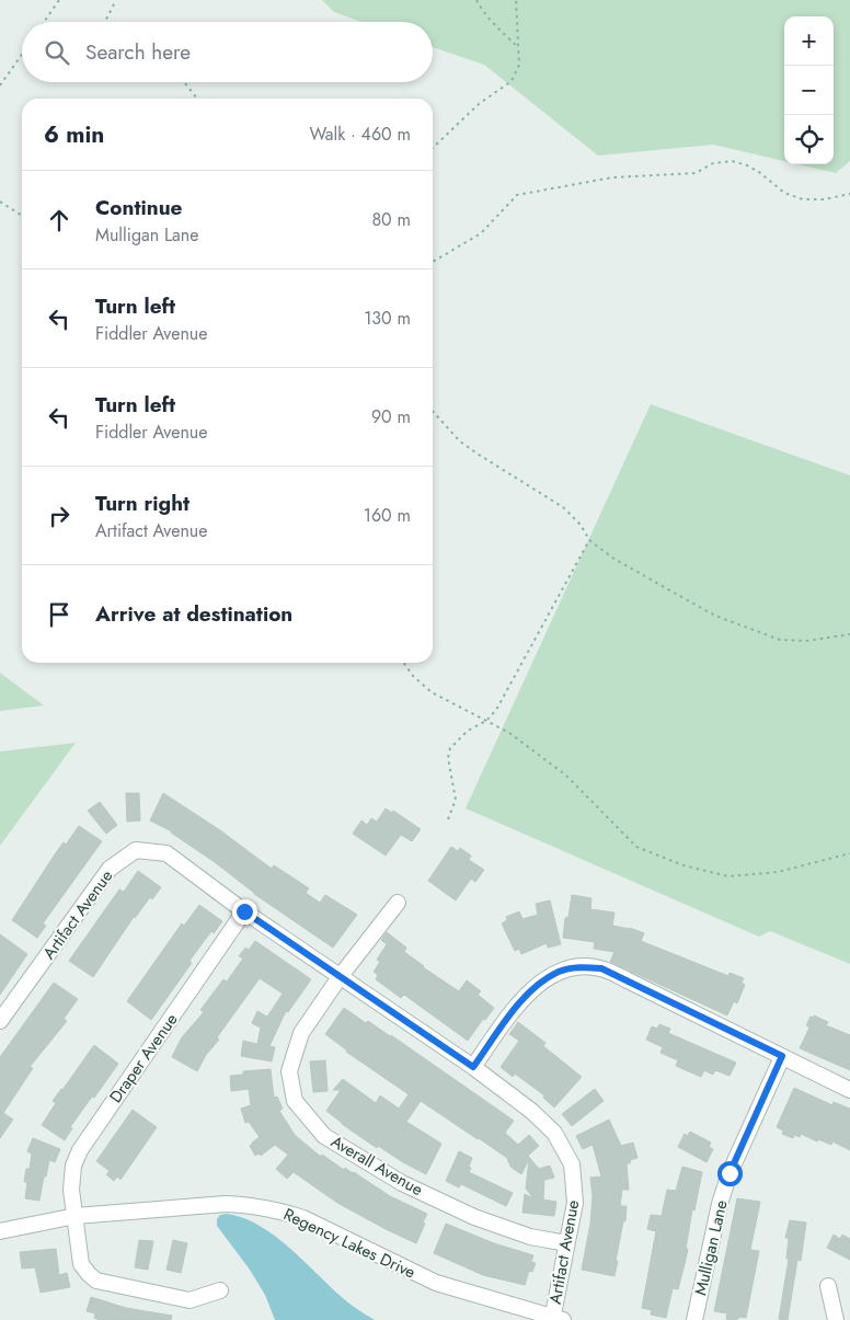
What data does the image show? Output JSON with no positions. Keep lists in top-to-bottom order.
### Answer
{
  "streets": {
    "street": [
      "Artifact Avenue",
      "Draper Avenue",
      "Averall Avenue",
      "Regency Lakes Drive",
      "Mulligan Lane"
    ]
  },
  "crossings": [
    ["Artifact Avenue", "Draper Avenue"],
    ["Artifact Avenue", "Averall Avenue"],
    ["Artifact Avenue", "Regency Lakes Drive"],
    ["Draper Avenue", "Regency Lakes Drive"]
  ],
  "page": {
    "map_buttons": ["+", "−"],
    "search": "Search here",
    "heading": ["6 min", "Walk · 460 m"],
    "list": [
      ["Continue", "Mulligan Lane", "80 m"],
      ["Turn left", "Fiddler Avenue", "130 m"],
      ["Turn left", "Fiddler Avenue", "90 m"],
      ["Turn right", "Artifact Avenue", "160 m"],
      "Arrive at destination"
    ]
  }
}
